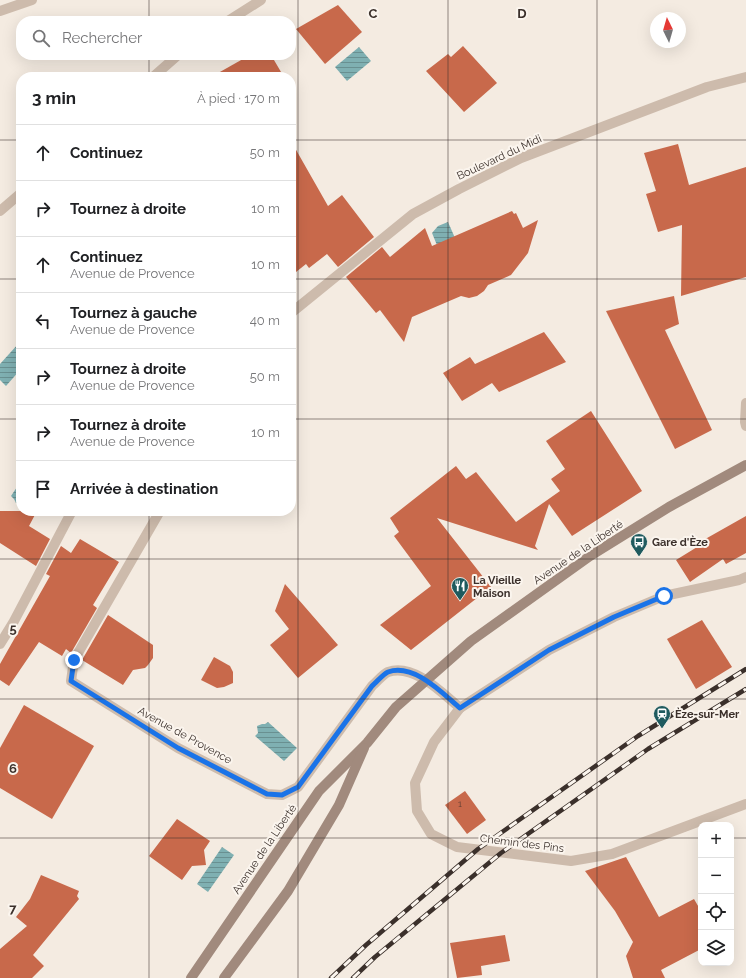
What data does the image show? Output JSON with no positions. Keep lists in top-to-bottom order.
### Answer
{
  "streets": {
    "main road": ["Avenue de la Liberté"],
    "street": ["Boulevard du Midi", "Avenue de Provence", "Chemin des Pins"]
  },
  "crossings": [
    ["Avenue de la Liberté", "Avenue de Provence"]
  ],
  "places": {
    "bus stop": ["Gare d'Èze"],
    "restaurant": ["La Vieille Maison"],
    "station": ["Èze-sur-Mer"]
  },
  "house_numbers": ["1"],
  "north": "top",
  "page": {
    "search": "Rechercher",
    "heading": ["3 min", "À pied · 170 m"],
    "list": [
      ["Continuez", "50 m"],
      ["Tournez à droite", "10 m"],
      ["Continuez", "Avenue de Provence", "10 m"],
      ["Tournez à gauche", "Avenue de Provence", "40 m"],
      ["Tournez à droite", "Avenue de Provence", "50 m"],
      ["Tournez à droite", "Avenue de Provence", "10 m"],
      "Arrivée à destination"
    ],
    "map_buttons": ["+", "−"]
  },
  "grid": {
    "columns": ["C", "D"],
    "rows": ["5", "6", "7"]
  }
}
